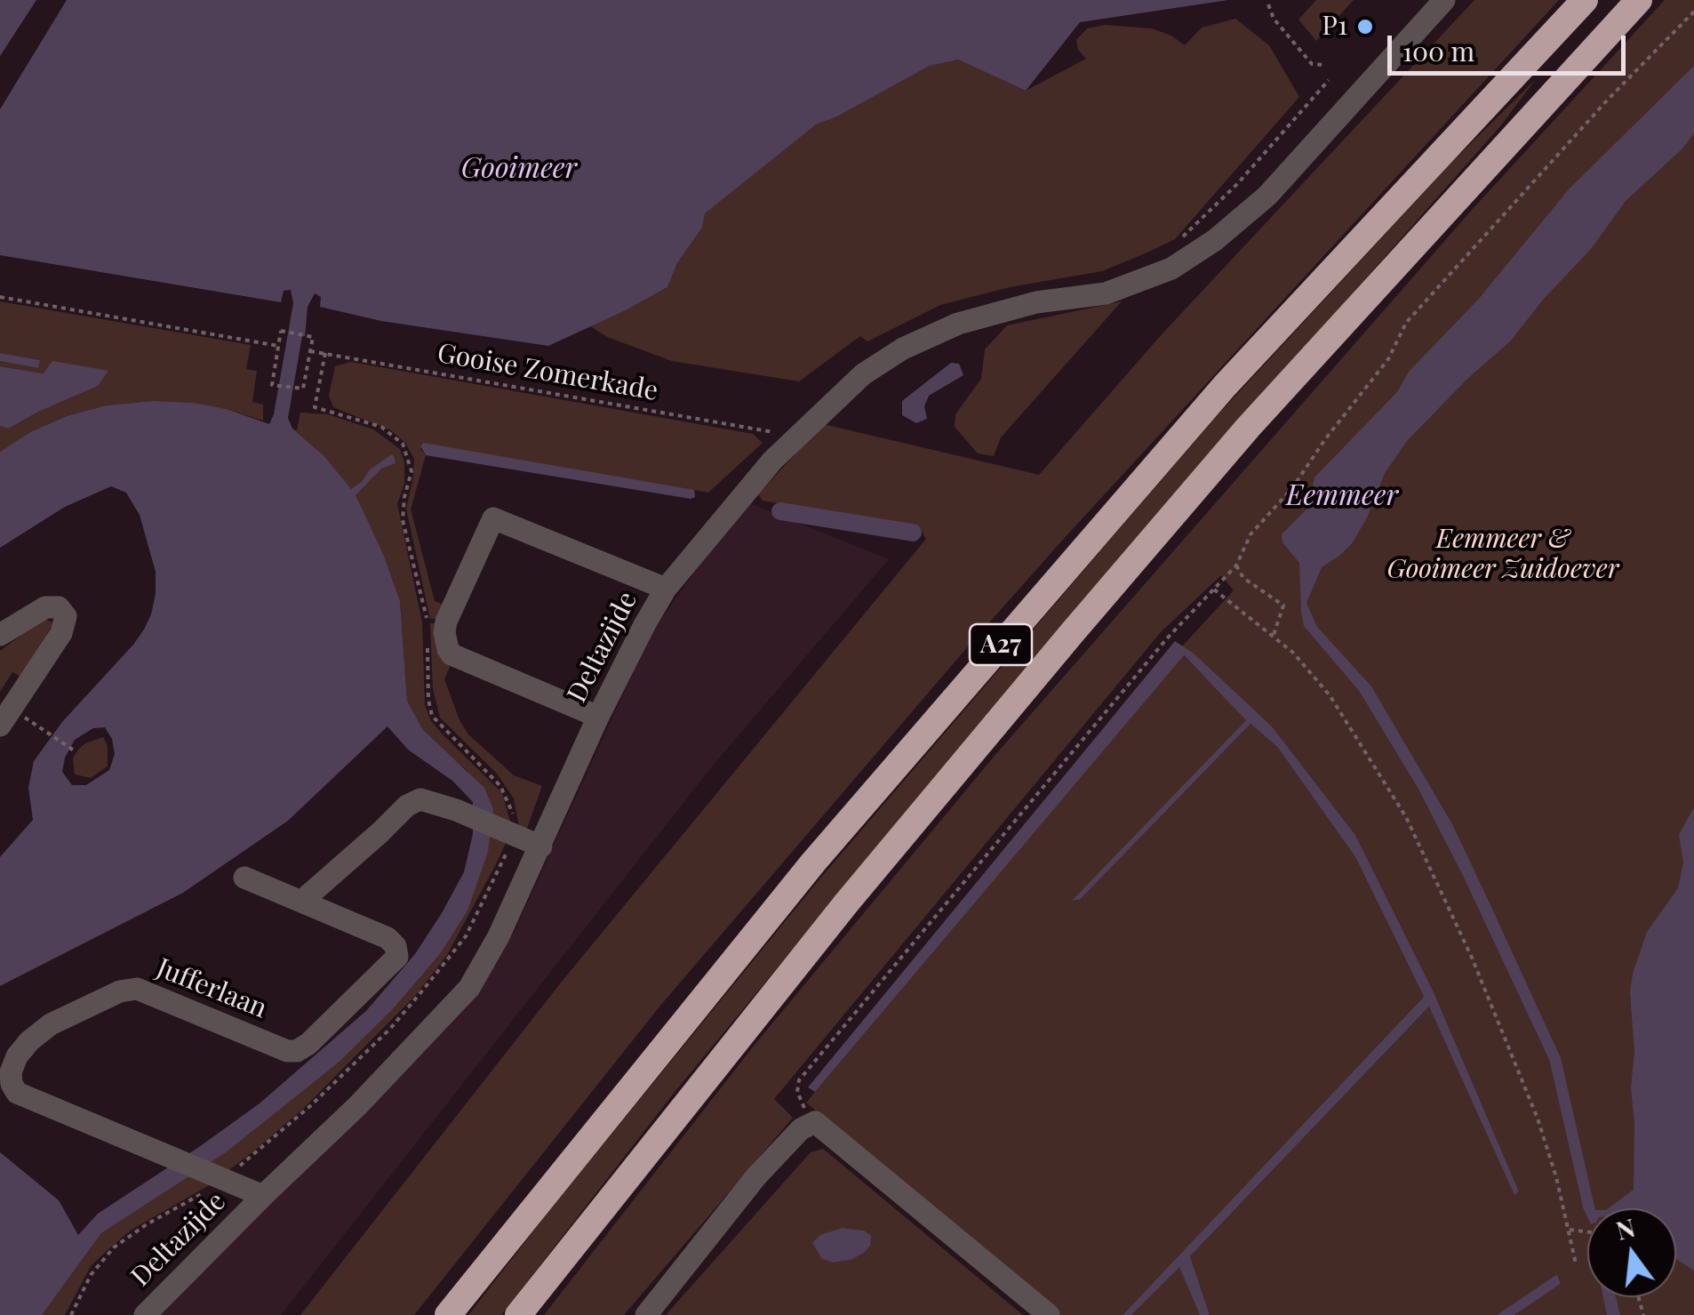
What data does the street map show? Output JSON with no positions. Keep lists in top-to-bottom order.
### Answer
{
  "streets": {
    "highway": ["A27"],
    "street": ["Deltazijde", "Jufferlaan"],
    "path": ["Gooise Zomerkade"]
  },
  "crossings": [
    ["Deltazijde", "Jufferlaan"]
  ],
  "water": ["Gooimeer", "Eemmeer"],
  "parks": ["Eemmeer & Gooimeer Zuidoever"],
  "places": ["P1"],
  "scale_bar": "100 m",
  "north": "top"
}
